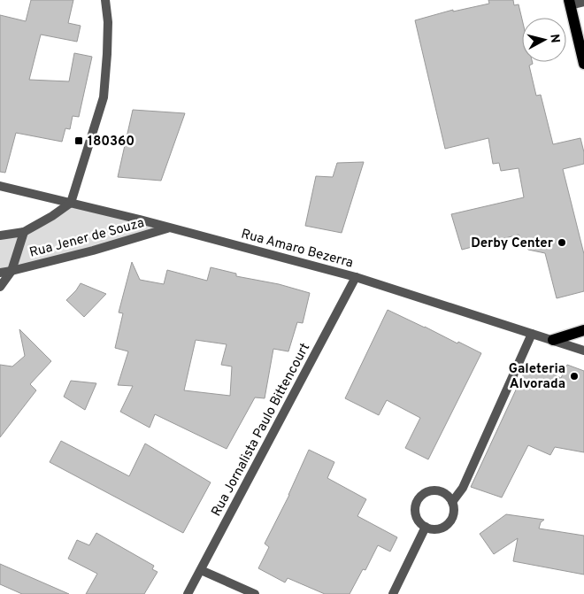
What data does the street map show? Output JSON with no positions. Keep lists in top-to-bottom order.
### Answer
{
  "streets": {
    "street": ["Rua Jener de Souza", "Rua Amaro Bezerra", "Rua Jornalista Paulo Bittencourt"]
  },
  "crossings": [
    ["Rua Jener de Souza", "Rua Amaro Bezerra"],
    ["Rua Amaro Bezerra", "Rua Jornalista Paulo Bittencourt"]
  ],
  "places": {
    "transit": ["180360"],
    "other": ["Derby Center", "Galeteria Alvorada"]
  },
  "north": "right"
}
